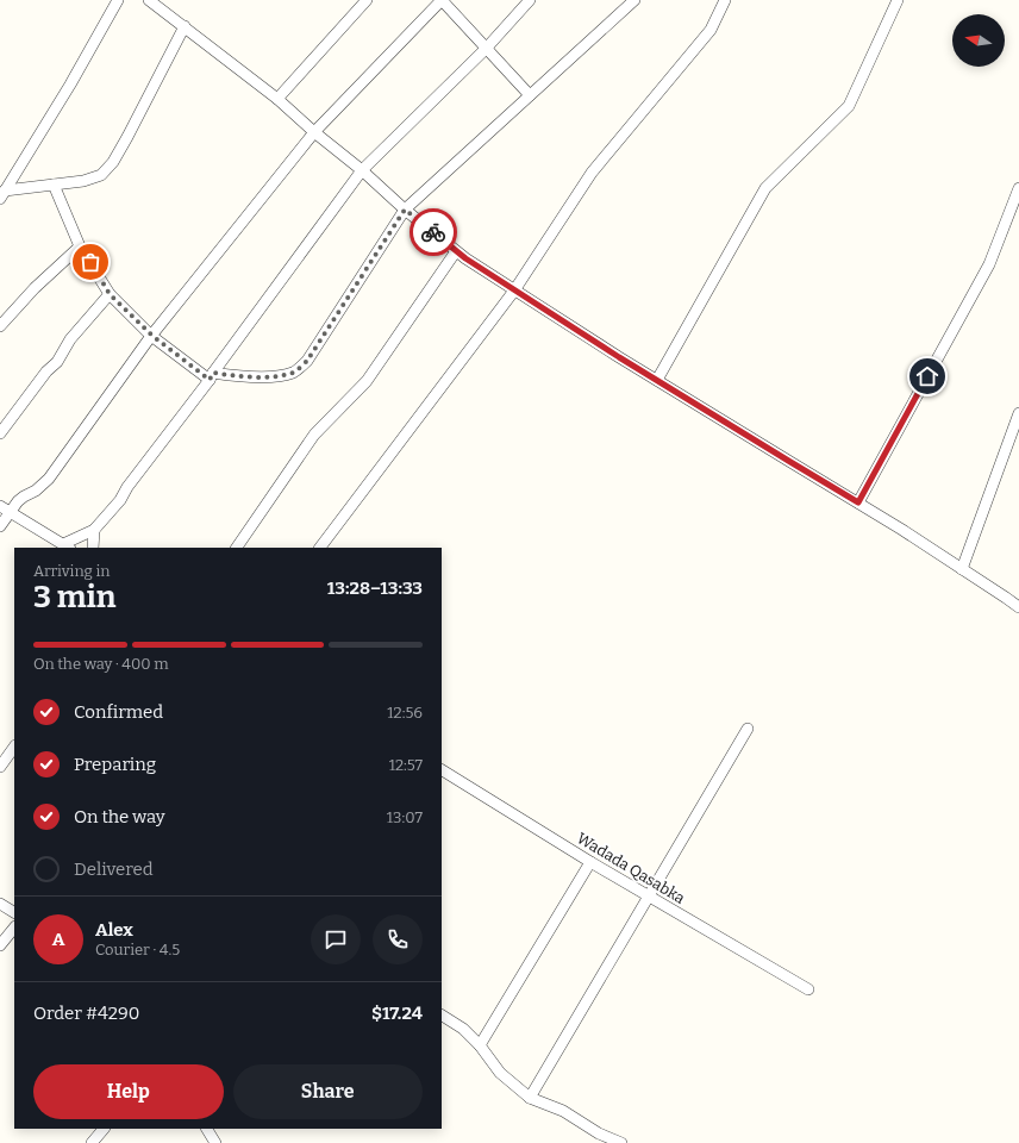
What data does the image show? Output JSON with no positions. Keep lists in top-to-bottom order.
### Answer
{
  "streets": {
    "street": ["Wadada Qasabka"]
  },
  "north": "left",
  "page": {
    "heading": ["3 min", "Arriving in", "13:28–13:33"],
    "panel": [
      "Alex",
      "Courier · 4.5",
      "Order #4290",
      "$17.24"
    ],
    "bar": "On the way · 400 m",
    "list": [
      ["Confirmed", "12:56"],
      ["Preparing", "12:57"],
      ["On the way", "13:07"],
      "Delivered"
    ],
    "round": "A",
    "buttons": ["Help", "Share"]
  }
}
